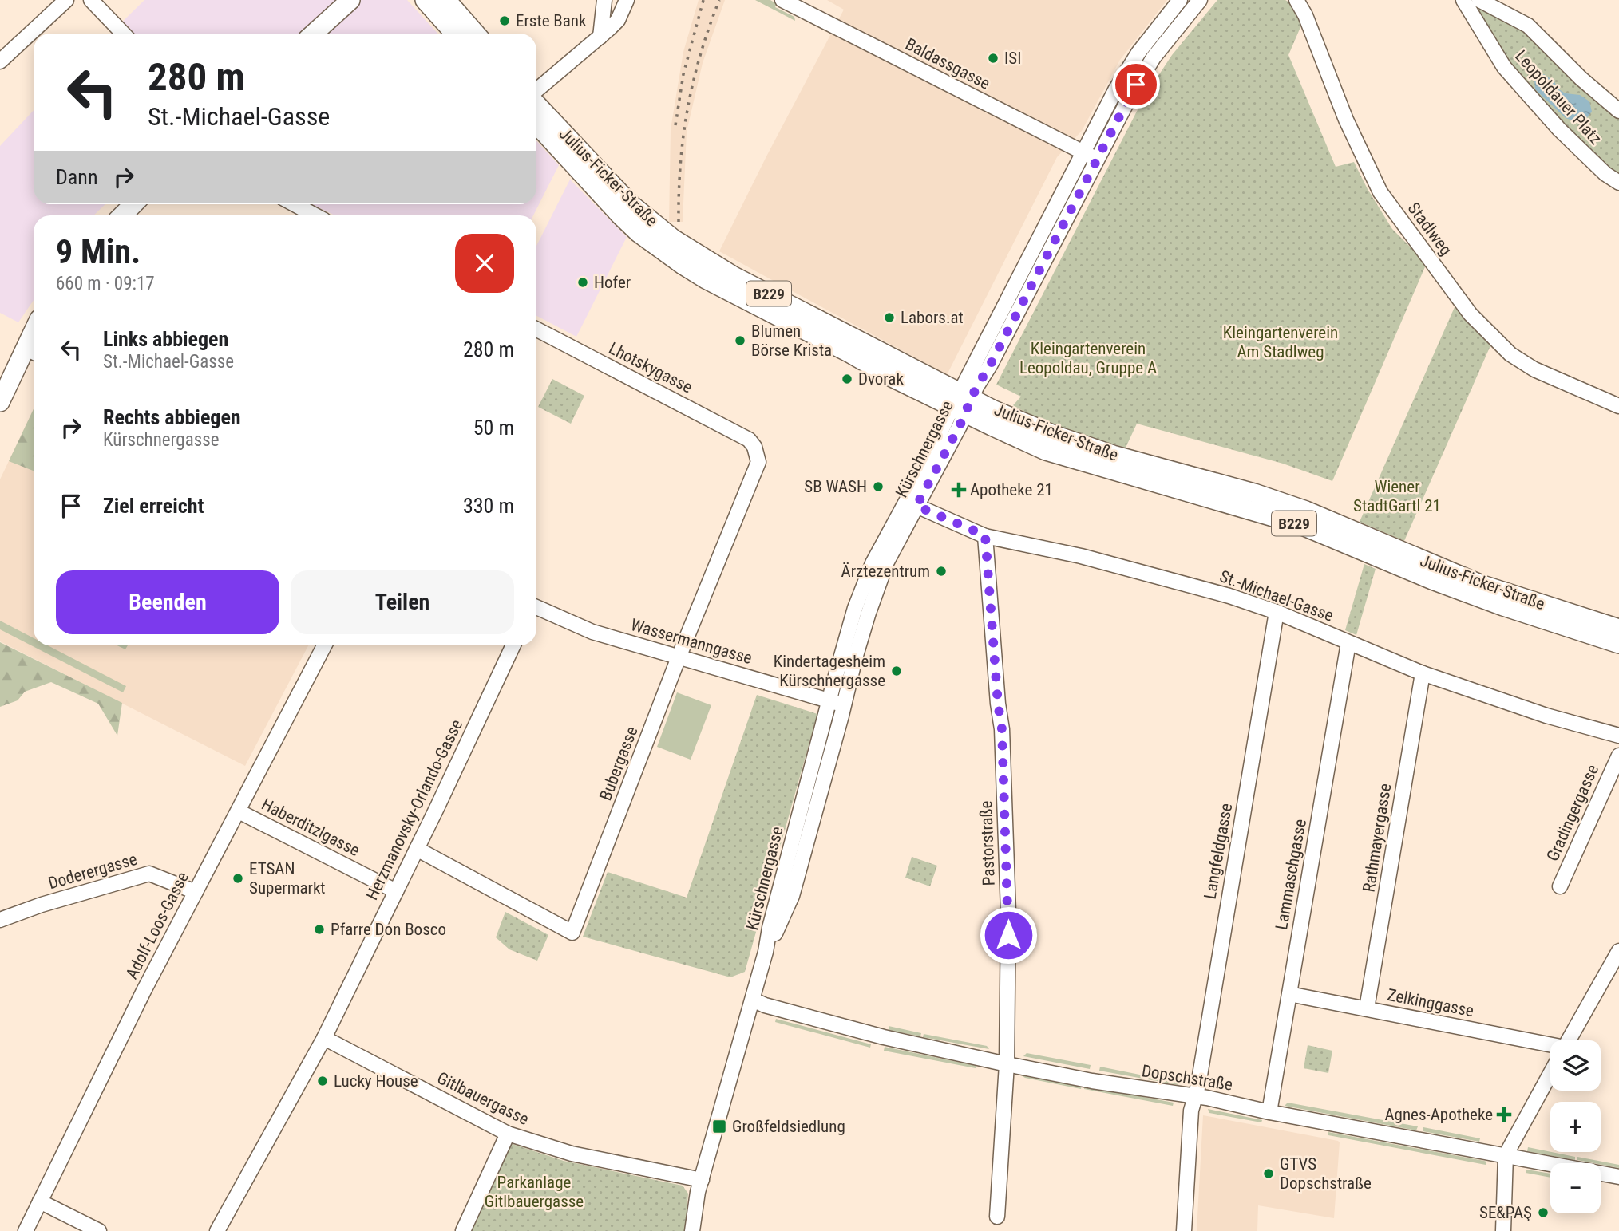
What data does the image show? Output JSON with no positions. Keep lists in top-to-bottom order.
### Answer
{
  "streets": {
    "main road": ["Julius-Ficker-Straße", "B229"],
    "street": [
      "Baldassgasse",
      "Leopoldauer Platz",
      "Stadlweg",
      "Lhotskygasse",
      "Kürschnergasse",
      "St.-Michael-Gasse",
      "Wassermanngasse",
      "Bubergasse",
      "Herzmanovsky-Orlando-Gasse",
      "Gradingergasse",
      "Haberditzlgasse",
      "Rathmayergasse",
      "Pastorstraße",
      "Langfeldgasse",
      "Doderergasse",
      "Lammaschgasse",
      "Adolf-Loos-Gasse",
      "Zelkinggasse",
      "Dopschstraße",
      "Gitlbauergasse"
    ]
  },
  "crossings": [
    ["Baldassgasse", "Kürschnergasse"],
    ["Julius-Ficker-Straße", "Kürschnergasse"],
    ["Lhotskygasse", "Bubergasse"],
    ["Kürschnergasse", "St.-Michael-Gasse"],
    ["Kürschnergasse", "Wassermanngasse"],
    ["Kürschnergasse", "Dopschstraße"],
    ["Kürschnergasse", "Gitlbauergasse"],
    ["St.-Michael-Gasse", "Rathmayergasse"],
    ["St.-Michael-Gasse", "Pastorstraße"],
    ["St.-Michael-Gasse", "Langfeldgasse"],
    ["St.-Michael-Gasse", "Lammaschgasse"],
    ["Wassermanngasse", "Bubergasse"],
    ["Bubergasse", "Herzmanovsky-Orlando-Gasse"],
    ["Herzmanovsky-Orlando-Gasse", "Haberditzlgasse"],
    ["Herzmanovsky-Orlando-Gasse", "Gitlbauergasse"],
    ["Haberditzlgasse", "Adolf-Loos-Gasse"],
    ["Rathmayergasse", "Zelkinggasse"],
    ["Pastorstraße", "Dopschstraße"],
    ["Langfeldgasse", "Dopschstraße"],
    ["Doderergasse", "Adolf-Loos-Gasse"],
    ["Lammaschgasse", "Zelkinggasse"],
    ["Lammaschgasse", "Dopschstraße"]
  ],
  "parks": [
    "Kleingartenverein Am Stadlweg",
    "Kleingartenverein Leopoldau, Gruppe A",
    "Wiener StadtGartl 21",
    "Parkanlage Gitlbauergasse"
  ],
  "places": {
    "other": [
      "Erste Bank",
      "ISI",
      "Hofer",
      "Labors.at",
      "Blumen Börse Krista",
      "Dvorak",
      "SB WASH",
      "Ärztezentrum",
      "Kindertagesheim Kürschnergasse",
      "ETSAN Supermarkt",
      "Pfarre Don Bosco",
      "Lucky House",
      "GTVS Dopschstraße",
      "SE&PAŞ"
    ],
    "health": ["Apotheke 21", "Agnes-Apotheke"],
    "transit": ["Großfeldsiedlung"]
  },
  "page": {
    "turn": ["280 m", "St.-Michael-Gasse"],
    "then": "Dann",
    "heading": ["9 Min.", "660 m · 09:17"],
    "list": [
      {
        "name": "Links abbiegen",
        "note": "St.-Michael-Gasse",
        "value": "280 m"
      },
      {
        "name": "Rechts abbiegen",
        "note": "Kürschnergasse",
        "value": "50 m"
      },
      {
        "name": "Ziel erreicht",
        "value": "330 m"
      }
    ],
    "buttons": ["Beenden", "Teilen"],
    "map_buttons": ["+", "−"]
  }
}
